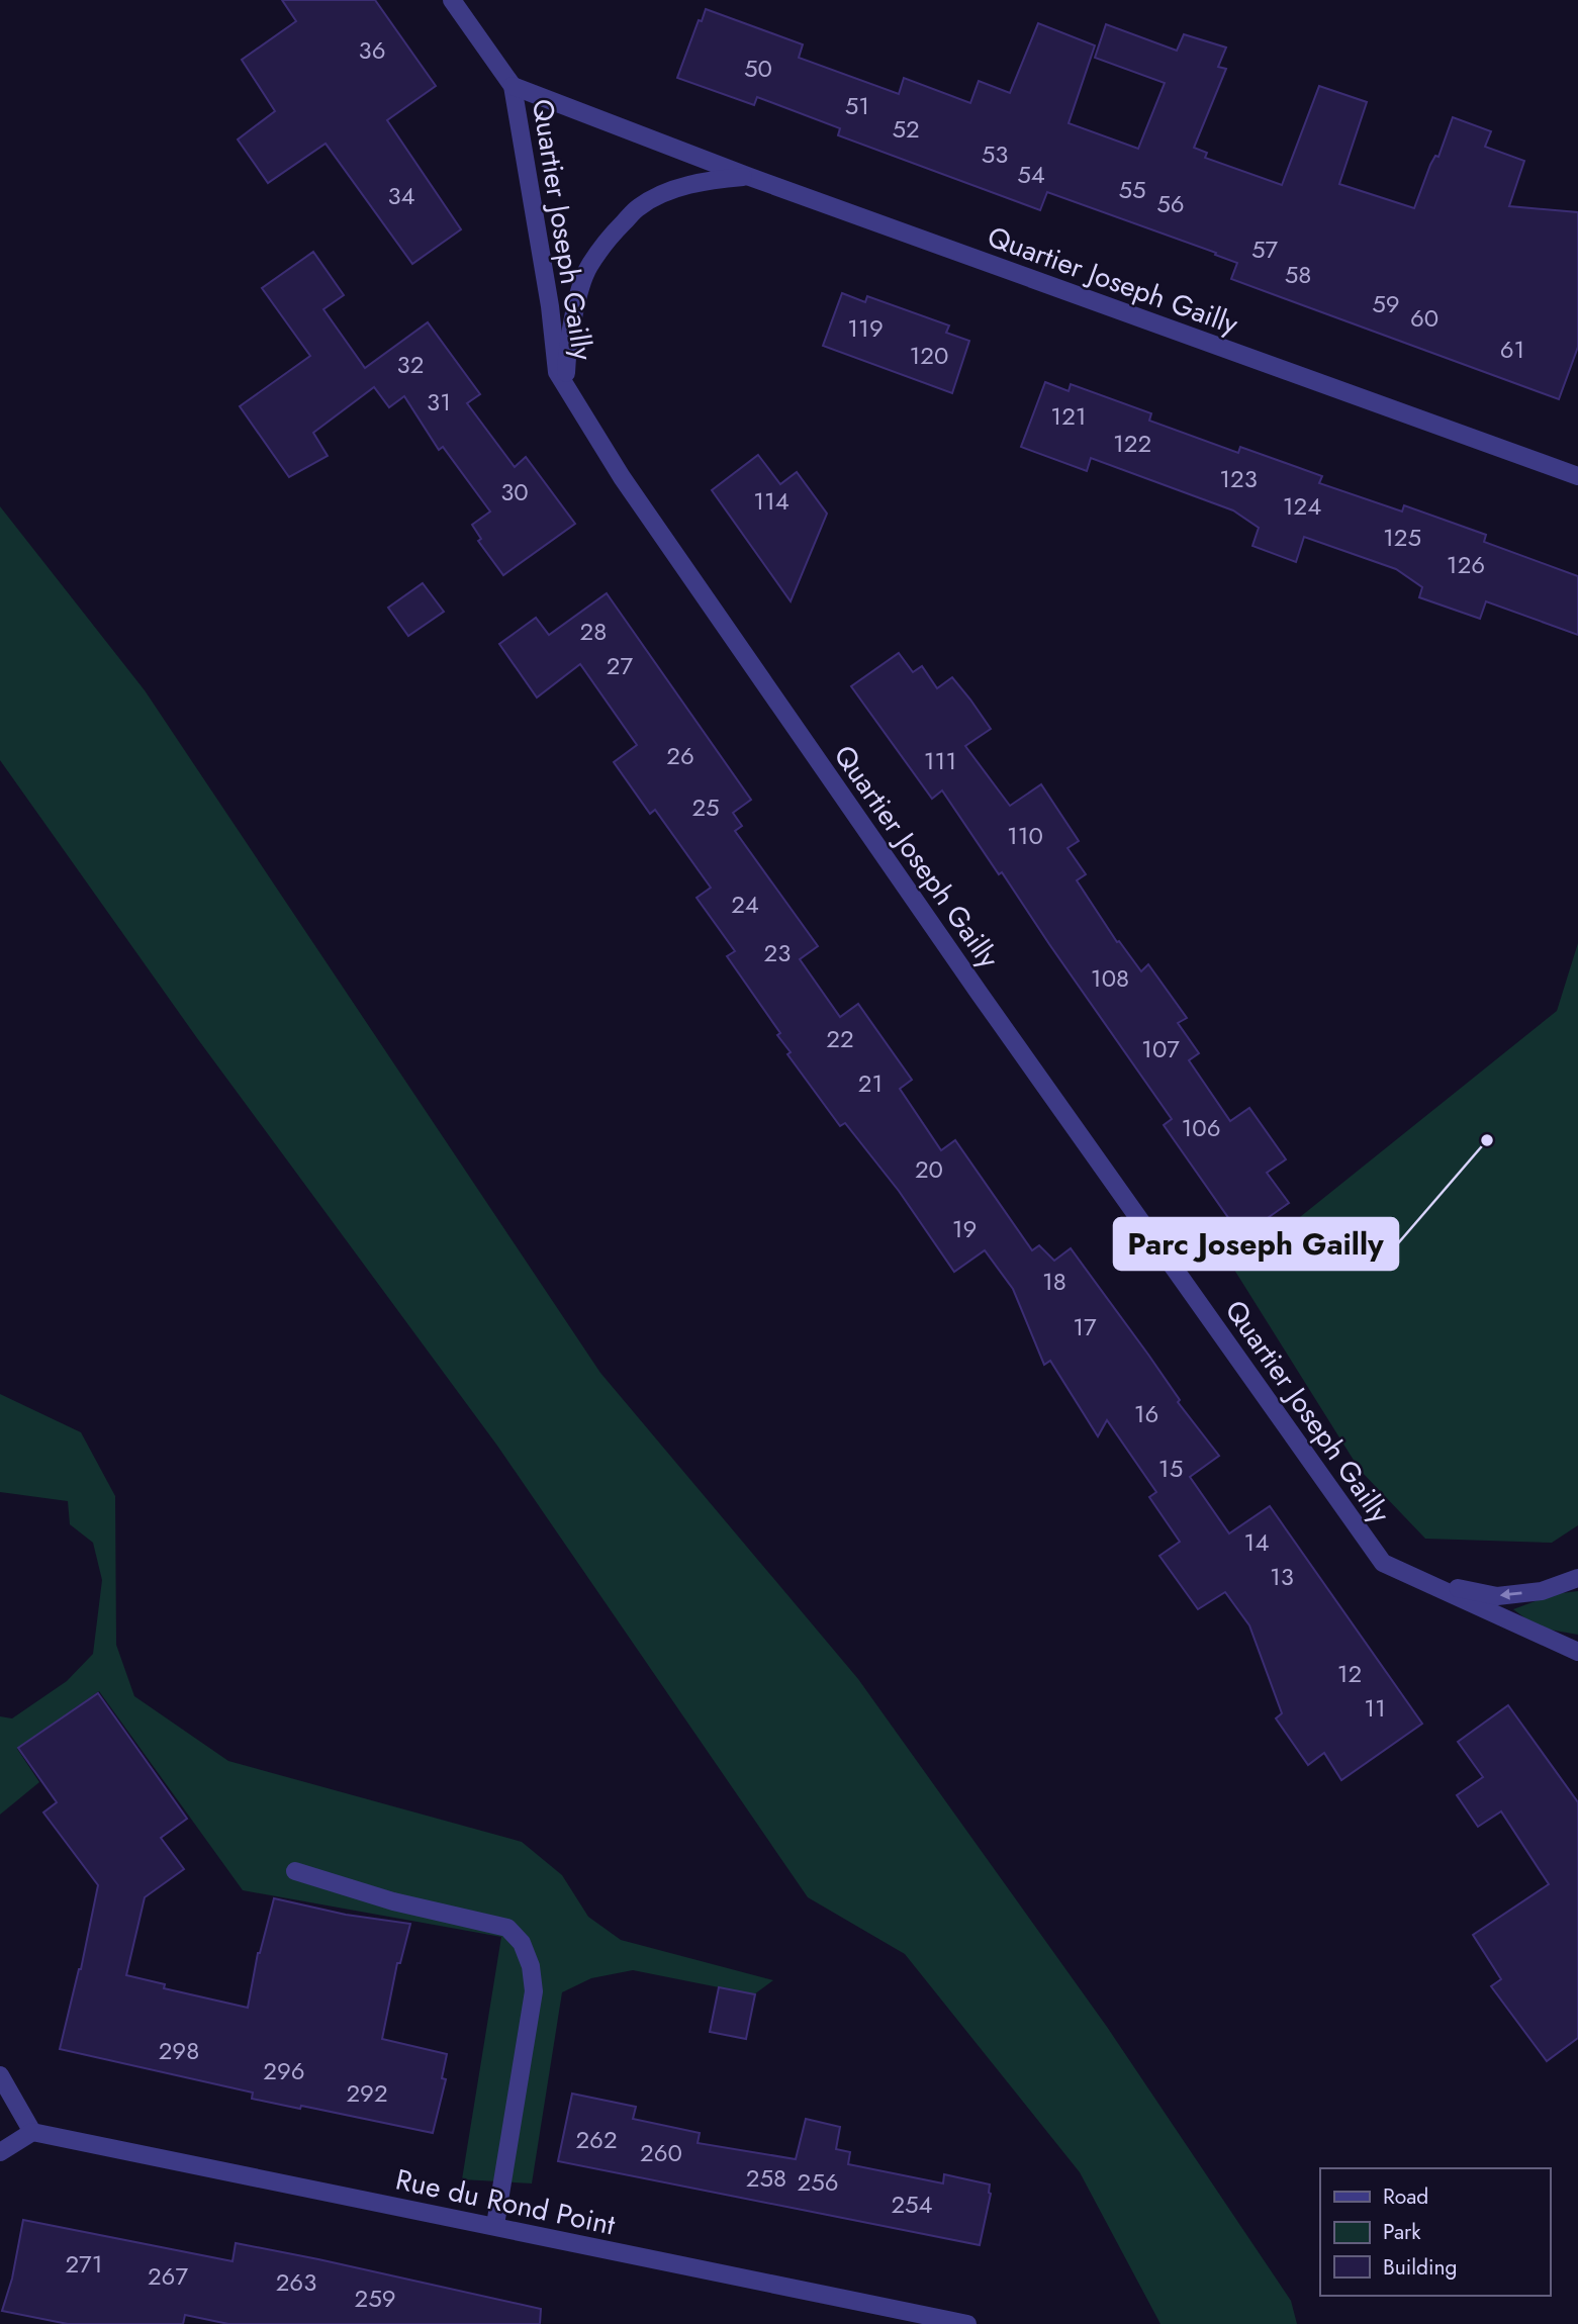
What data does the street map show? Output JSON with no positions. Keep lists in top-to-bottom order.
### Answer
{
  "streets": {
    "street": ["Quartier Joseph Gailly", "Rue du Rond Point"]
  },
  "places": ["Parc Joseph Gailly"],
  "house_numbers": [
    "36",
    "50",
    "51",
    "52",
    "53",
    "54",
    "55",
    "34",
    "56",
    "57",
    "58",
    "59",
    "60",
    "119",
    "61",
    "120",
    "32",
    "31",
    "121",
    "122",
    "123",
    "30",
    "114",
    "124",
    "125",
    "126",
    "28",
    "27",
    "26",
    "111",
    "25",
    "110",
    "24",
    "23",
    "108",
    "22",
    "107",
    "21",
    "106",
    "20",
    "19",
    "18",
    "17",
    "16",
    "15",
    "14",
    "13",
    "12",
    "11",
    "298",
    "296",
    "292",
    "262",
    "260",
    "258",
    "256",
    "254",
    "271",
    "267",
    "263",
    "259"
  ],
  "legend": ["Road", "Park", "Building"]
}
